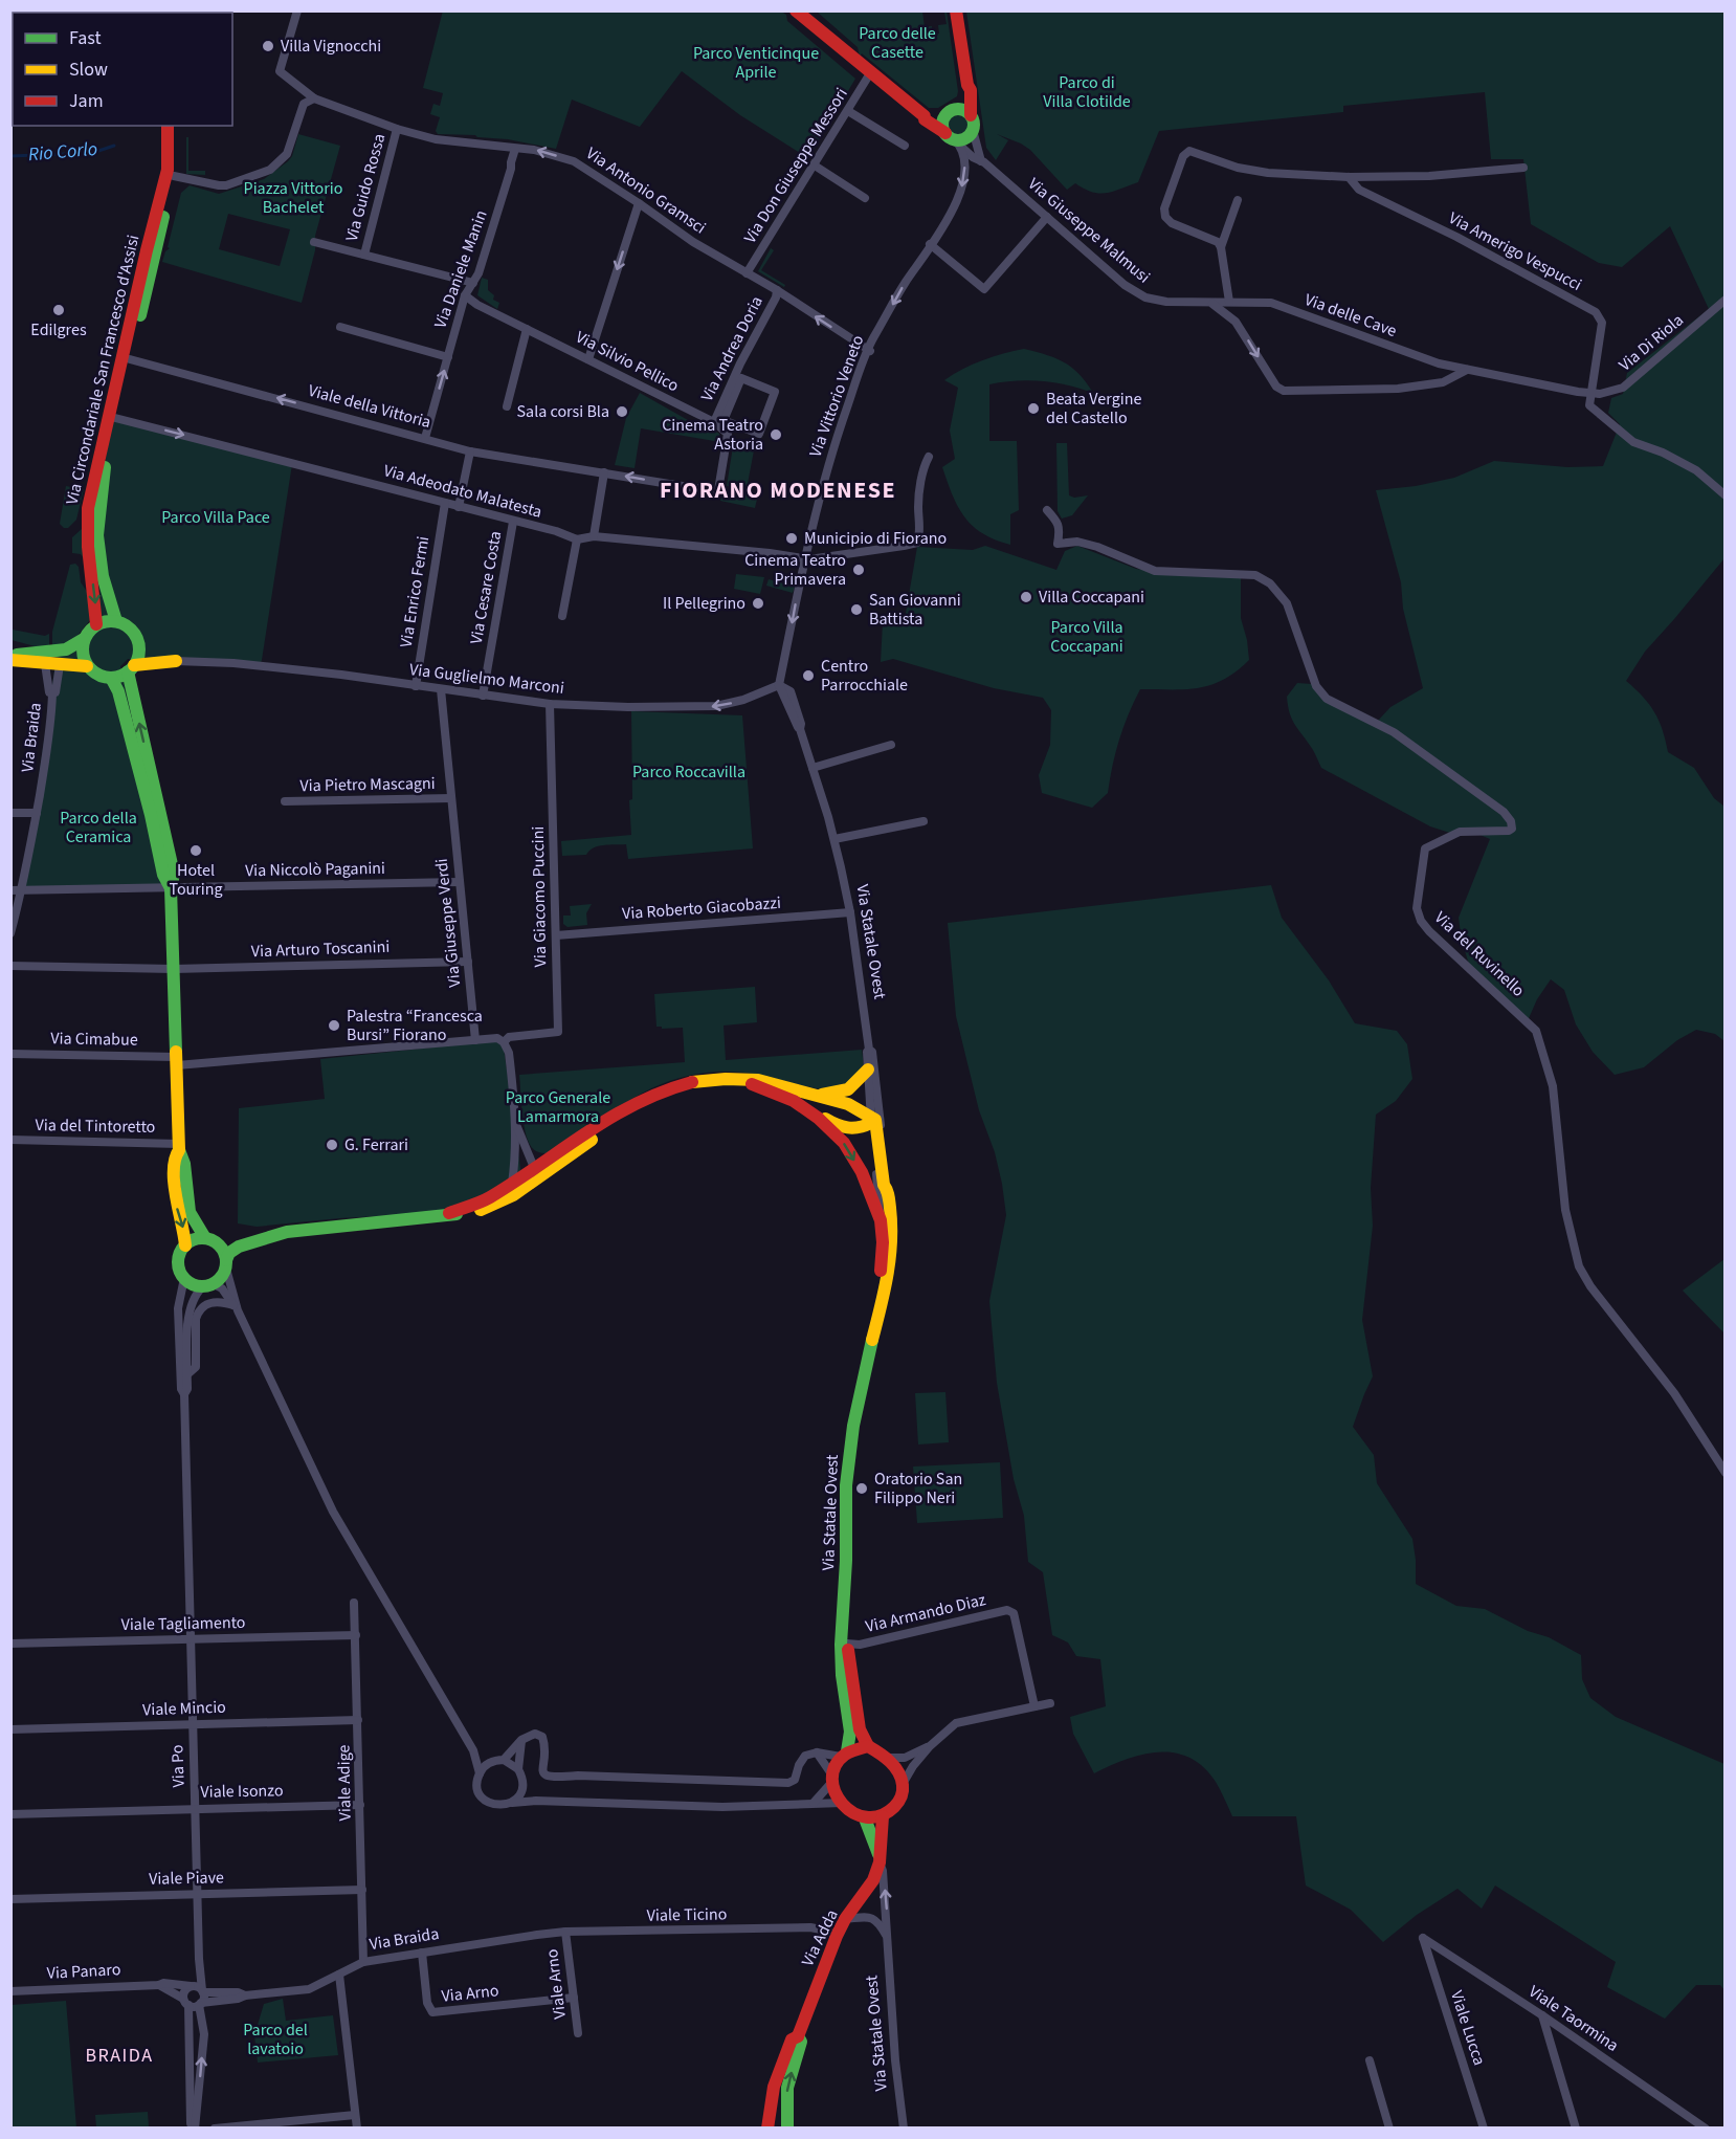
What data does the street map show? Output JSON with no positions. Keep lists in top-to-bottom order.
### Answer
{
  "streets": {
    "street": [
      "Via Don Giuseppe Messori",
      "Via Guido Rossa",
      "Via Antonio Gramsci",
      "Via Giuseppe Malmusi",
      "Via Amerigo Vespucci",
      "Via Daniele Manin",
      "Via delle Cave",
      "Via Di Riola",
      "Via Andrea Doria",
      "Via Silvio Pellico",
      "Via Circondariale San Francesco d'Assisi",
      "Via Vittorio Veneto",
      "Viale della Vittoria",
      "Via Adeodato Malatesta",
      "Via Cesare Costa",
      "Via Enrico Fermi",
      "Via Guglielmo Marconi",
      "Via Braida",
      "Via Pietro Mascagni",
      "Via Niccolò Paganini",
      "Via Giacomo Puccini",
      "Via Roberto Giacobazzi",
      "Via Giuseppe Verdi",
      "Via Statale Ovest",
      "Via Arturo Toscanini",
      "Via del Ruvinello",
      "Via Cimabue",
      "Via del Tintoretto",
      "Via Armando Diaz",
      "Viale Tagliamento",
      "Viale Mincio",
      "Via Po",
      "Viale Adige",
      "Viale Isonzo",
      "Viale Piave",
      "Viale Ticino",
      "Via Adda",
      "Via Panaro",
      "Viale Arno",
      "Via Arno",
      "Viale Taormina",
      "Viale Lucca"
    ]
  },
  "crossings": [
    ["Via Don Giuseppe Messori", "Via Antonio Gramsci"],
    ["Via Guido Rossa", "Via Antonio Gramsci"],
    ["Via Antonio Gramsci", "Via Daniele Manin"],
    ["Via Antonio Gramsci", "Via Andrea Doria"],
    ["Via Antonio Gramsci", "Via Vittorio Veneto"],
    ["Via Giuseppe Malmusi", "Via delle Cave"],
    ["Via Giuseppe Malmusi", "Via Vittorio Veneto"],
    ["Via Amerigo Vespucci", "Via Di Riola"],
    ["Via Daniele Manin", "Via Silvio Pellico"],
    ["Via Daniele Manin", "Viale della Vittoria"],
    ["Via Andrea Doria", "Via Silvio Pellico"],
    ["Via Andrea Doria", "Viale della Vittoria"],
    ["Via Silvio Pellico", "Viale della Vittoria"],
    ["Via Circondariale San Francesco d'Assisi", "Viale della Vittoria"],
    ["Via Circondariale San Francesco d'Assisi", "Via Adeodato Malatesta"],
    ["Via Vittorio Veneto", "Via Adeodato Malatesta"],
    ["Via Vittorio Veneto", "Via Guglielmo Marconi"],
    ["Via Vittorio Veneto", "Via Statale Ovest"],
    ["Via Adeodato Malatesta", "Via Cesare Costa"],
    ["Via Adeodato Malatesta", "Via Enrico Fermi"],
    ["Via Cesare Costa", "Via Guglielmo Marconi"],
    ["Via Enrico Fermi", "Via Guglielmo Marconi"],
    ["Via Guglielmo Marconi", "Via Giacomo Puccini"],
    ["Via Guglielmo Marconi", "Via Giuseppe Verdi"],
    ["Via Guglielmo Marconi", "Via Statale Ovest"],
    ["Via Braida", "Via Niccolò Paganini"],
    ["Via Braida", "Via Po"],
    ["Via Braida", "Viale Adige"],
    ["Via Braida", "Viale Ticino"],
    ["Via Braida", "Via Panaro"],
    ["Via Braida", "Via Arno"],
    ["Via Pietro Mascagni", "Via Giuseppe Verdi"],
    ["Via Niccolò Paganini", "Via Giuseppe Verdi"],
    ["Via Giacomo Puccini", "Via Roberto Giacobazzi"],
    ["Via Roberto Giacobazzi", "Via Statale Ovest"],
    ["Via Giuseppe Verdi", "Via Arturo Toscanini"],
    ["Via Giuseppe Verdi", "Via Cimabue"],
    ["Via Statale Ovest", "Via Armando Diaz"],
    ["Via Statale Ovest", "Via Adda"],
    ["Viale Tagliamento", "Via Po"],
    ["Viale Tagliamento", "Viale Adige"],
    ["Viale Mincio", "Via Po"],
    ["Viale Mincio", "Viale Adige"],
    ["Via Po", "Viale Isonzo"],
    ["Via Po", "Viale Piave"],
    ["Via Po", "Via Panaro"],
    ["Viale Adige", "Viale Isonzo"],
    ["Viale Adige", "Viale Piave"],
    ["Viale Ticino", "Via Adda"],
    ["Viale Ticino", "Viale Arno"],
    ["Viale Arno", "Via Arno"],
    ["Viale Taormina", "Viale Lucca"]
  ],
  "one_way": [
    "Via Vittorio Veneto",
    "Viale della Vittoria",
    "Via Adeodato Malatesta",
    "Via Guglielmo Marconi"
  ],
  "districts": ["FIORANO MODENESE", "BRAIDA"],
  "water": ["Rio Corlo"],
  "parks": [
    "Parco delle Casette",
    "Parco Venticinque Aprile",
    "Parco di Villa Clotilde",
    "Piazza Vittorio Bachelet",
    "Parco Villa Pace",
    "Parco Villa Coccapani",
    "Parco Roccavilla",
    "Parco della Ceramica",
    "Parco Generale Lamarmora",
    "Parco del lavatoio"
  ],
  "places": [
    "Villa Vignocchi",
    "Edilgres",
    "Beata Vergine del Castello",
    "Sala corsi Bla",
    "Cinema Teatro Astoria",
    "Municipio di Fiorano",
    "Cinema Teatro Primavera",
    "Villa Coccapani",
    "Il Pellegrino",
    "San Giovanni Battista",
    "Centro Parrocchiale",
    "Hotel Touring",
    "Palestra “Francesca Bursi” Fiorano",
    "G. Ferrari",
    "Oratorio San Filippo Neri"
  ],
  "legend": ["Fast", "Slow", "Jam"]
}
